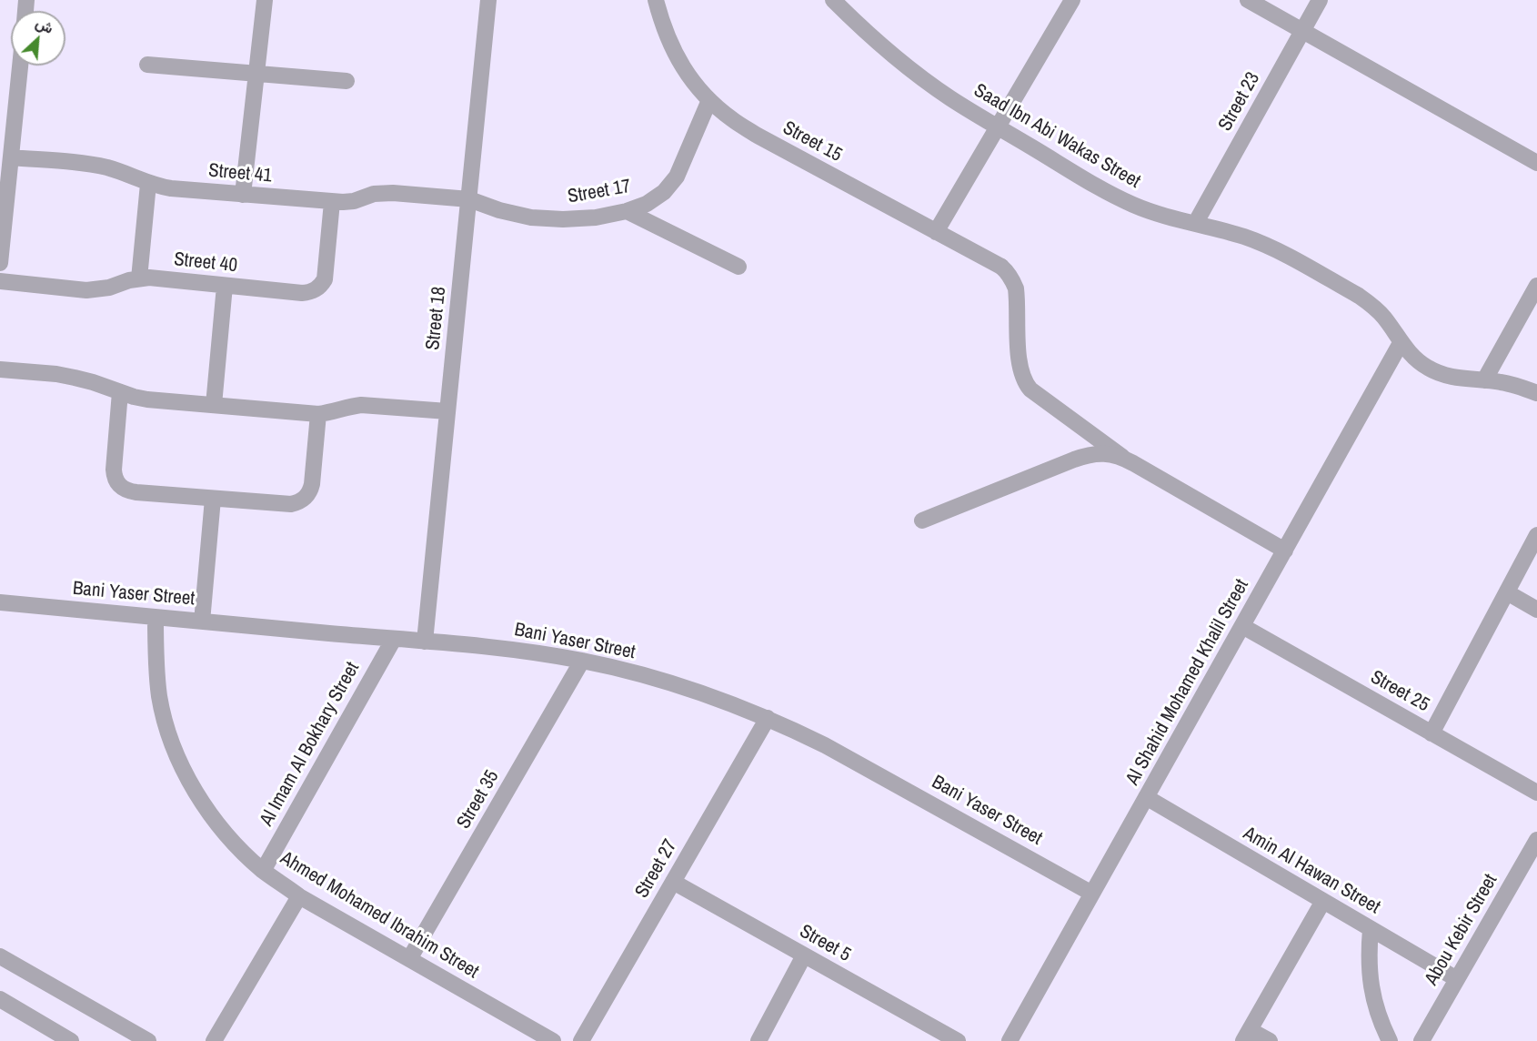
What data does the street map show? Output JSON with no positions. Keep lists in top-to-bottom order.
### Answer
{
  "streets": {
    "street": [
      "Street 23",
      "Saad Ibn Abi Wakas Street",
      "Street 15",
      "Street 41",
      "Street 17",
      "Street 40",
      "Street 18",
      "Bani Yaser Street",
      "Al Shahid Mohamed Khalil Street",
      "Street 25",
      "Al Imam Al Bokhary Street",
      "Street 35",
      "Street 27",
      "Amin Al Hawan Street",
      "Ahmed Mohamed Ibrahim Street",
      "Abou Kebir Street",
      "Street 5"
    ]
  },
  "crossings": [
    ["Street 23", "Saad Ibn Abi Wakas Street"],
    ["Saad Ibn Abi Wakas Street", "Al Shahid Mohamed Khalil Street"],
    ["Street 15", "Street 17"],
    ["Street 41", "Street 17"],
    ["Street 41", "Street 40"],
    ["Street 41", "Street 18"],
    ["Street 17", "Street 18"],
    ["Street 18", "Bani Yaser Street"],
    ["Bani Yaser Street", "Al Shahid Mohamed Khalil Street"],
    ["Bani Yaser Street", "Al Imam Al Bokhary Street"],
    ["Bani Yaser Street", "Street 35"],
    ["Bani Yaser Street", "Street 27"],
    ["Bani Yaser Street", "Ahmed Mohamed Ibrahim Street"],
    ["Al Shahid Mohamed Khalil Street", "Street 25"],
    ["Al Shahid Mohamed Khalil Street", "Amin Al Hawan Street"],
    ["Al Imam Al Bokhary Street", "Ahmed Mohamed Ibrahim Street"],
    ["Street 35", "Ahmed Mohamed Ibrahim Street"],
    ["Street 27", "Street 5"],
    ["Amin Al Hawan Street", "Abou Kebir Street"]
  ],
  "north": "top right"
}
